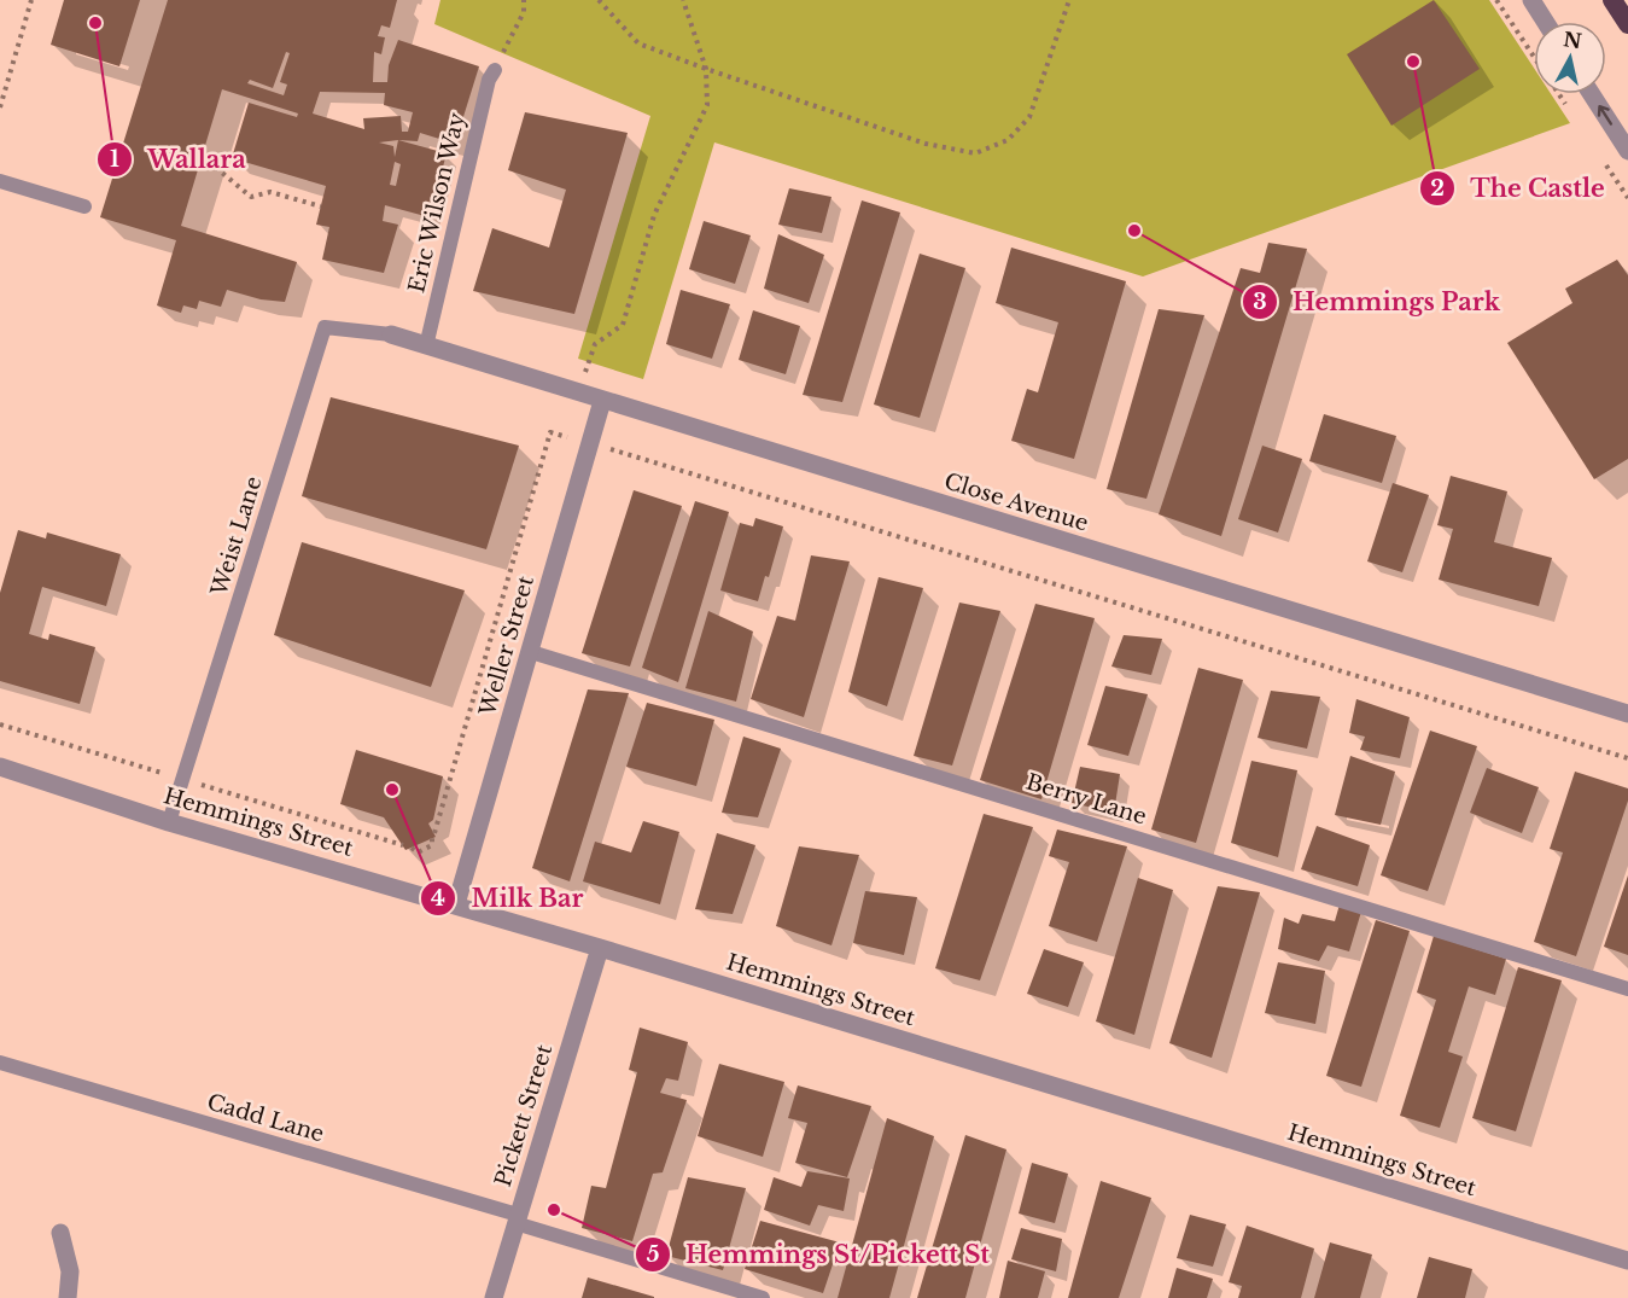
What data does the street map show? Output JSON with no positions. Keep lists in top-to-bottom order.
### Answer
{
  "streets": {
    "street": [
      "Close Avenue",
      "Weller Street",
      "Hemmings Street",
      "Pickett Street"
    ],
    "lane": [
      "Eric Wilson Way",
      "Weist Lane",
      "Berry Lane",
      "Cadd Lane"
    ]
  },
  "crossings": [
    ["Eric Wilson Way", "Close Avenue"],
    ["Close Avenue", "Weist Lane"],
    ["Close Avenue", "Weller Street"],
    ["Weist Lane", "Hemmings Street"],
    ["Weller Street", "Berry Lane"],
    ["Weller Street", "Hemmings Street"],
    ["Hemmings Street", "Pickett Street"],
    ["Pickett Street", "Cadd Lane"]
  ],
  "places": [
    "Wallara",
    "The Castle",
    "Hemmings Park",
    "Milk Bar",
    "Hemmings St/Pickett St"
  ],
  "north": "top"
}
